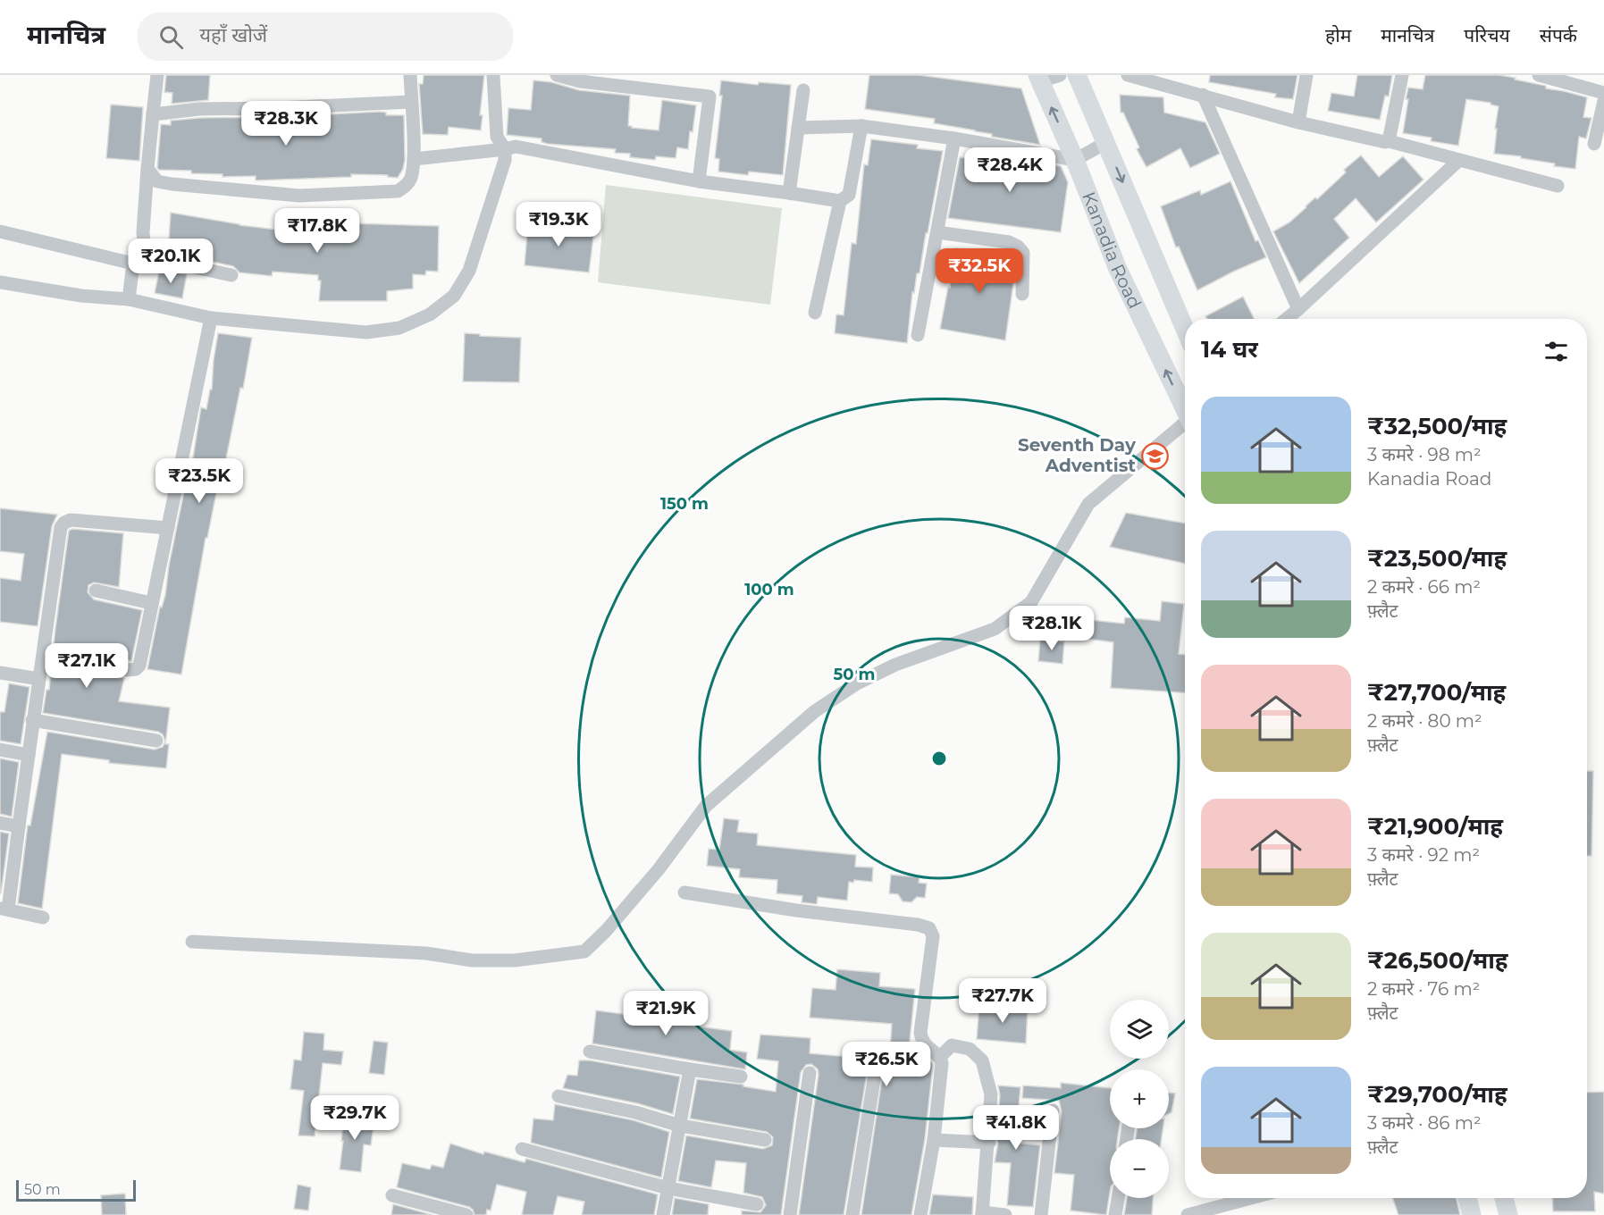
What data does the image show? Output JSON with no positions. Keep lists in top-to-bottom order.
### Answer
{
  "streets": {
    "main road": ["Kanadia Road"]
  },
  "places": {
    "school or university": ["Seventh Day Adventist"]
  },
  "scale_bar": "50 m",
  "page": {
    "header": "मानचित्र",
    "search": "यहाँ खोजें",
    "nav": [
      "होम",
      "मानचित्र",
      "परिचय",
      "संपर्क"
    ],
    "price": [
      "₹28.3K",
      "₹28.4K",
      "₹19.3K",
      "₹17.8K",
      "₹20.1K",
      "₹32.5K",
      "₹23.5K",
      "₹28.1K",
      "₹27.1K",
      "₹27.7K",
      "₹21.9K",
      "₹26.5K",
      "₹29.7K",
      "₹41.8K"
    ],
    "heading": "14 घर",
    "list": [
      {
        "name": "₹32,500/माह",
        "note": "3 कमरे · 98 m² · Kanadia Road"
      },
      {
        "name": "₹23,500/माह",
        "note": "2 कमरे · 66 m² · फ़्लैट"
      },
      {
        "name": "₹27,700/माह",
        "note": "2 कमरे · 80 m² · फ़्लैट"
      },
      {
        "name": "₹21,900/माह",
        "note": "3 कमरे · 92 m² · फ़्लैट"
      },
      {
        "name": "₹26,500/माह",
        "note": "2 कमरे · 76 m² · फ़्लैट"
      },
      {
        "name": "₹29,700/माह",
        "note": "3 कमरे · 86 m² · फ़्लैट"
      }
    ],
    "map_buttons": ["+", "−"],
    "scale": "50 m"
  },
  "rings": ["150 m", "100 m", "50 m"]
}
